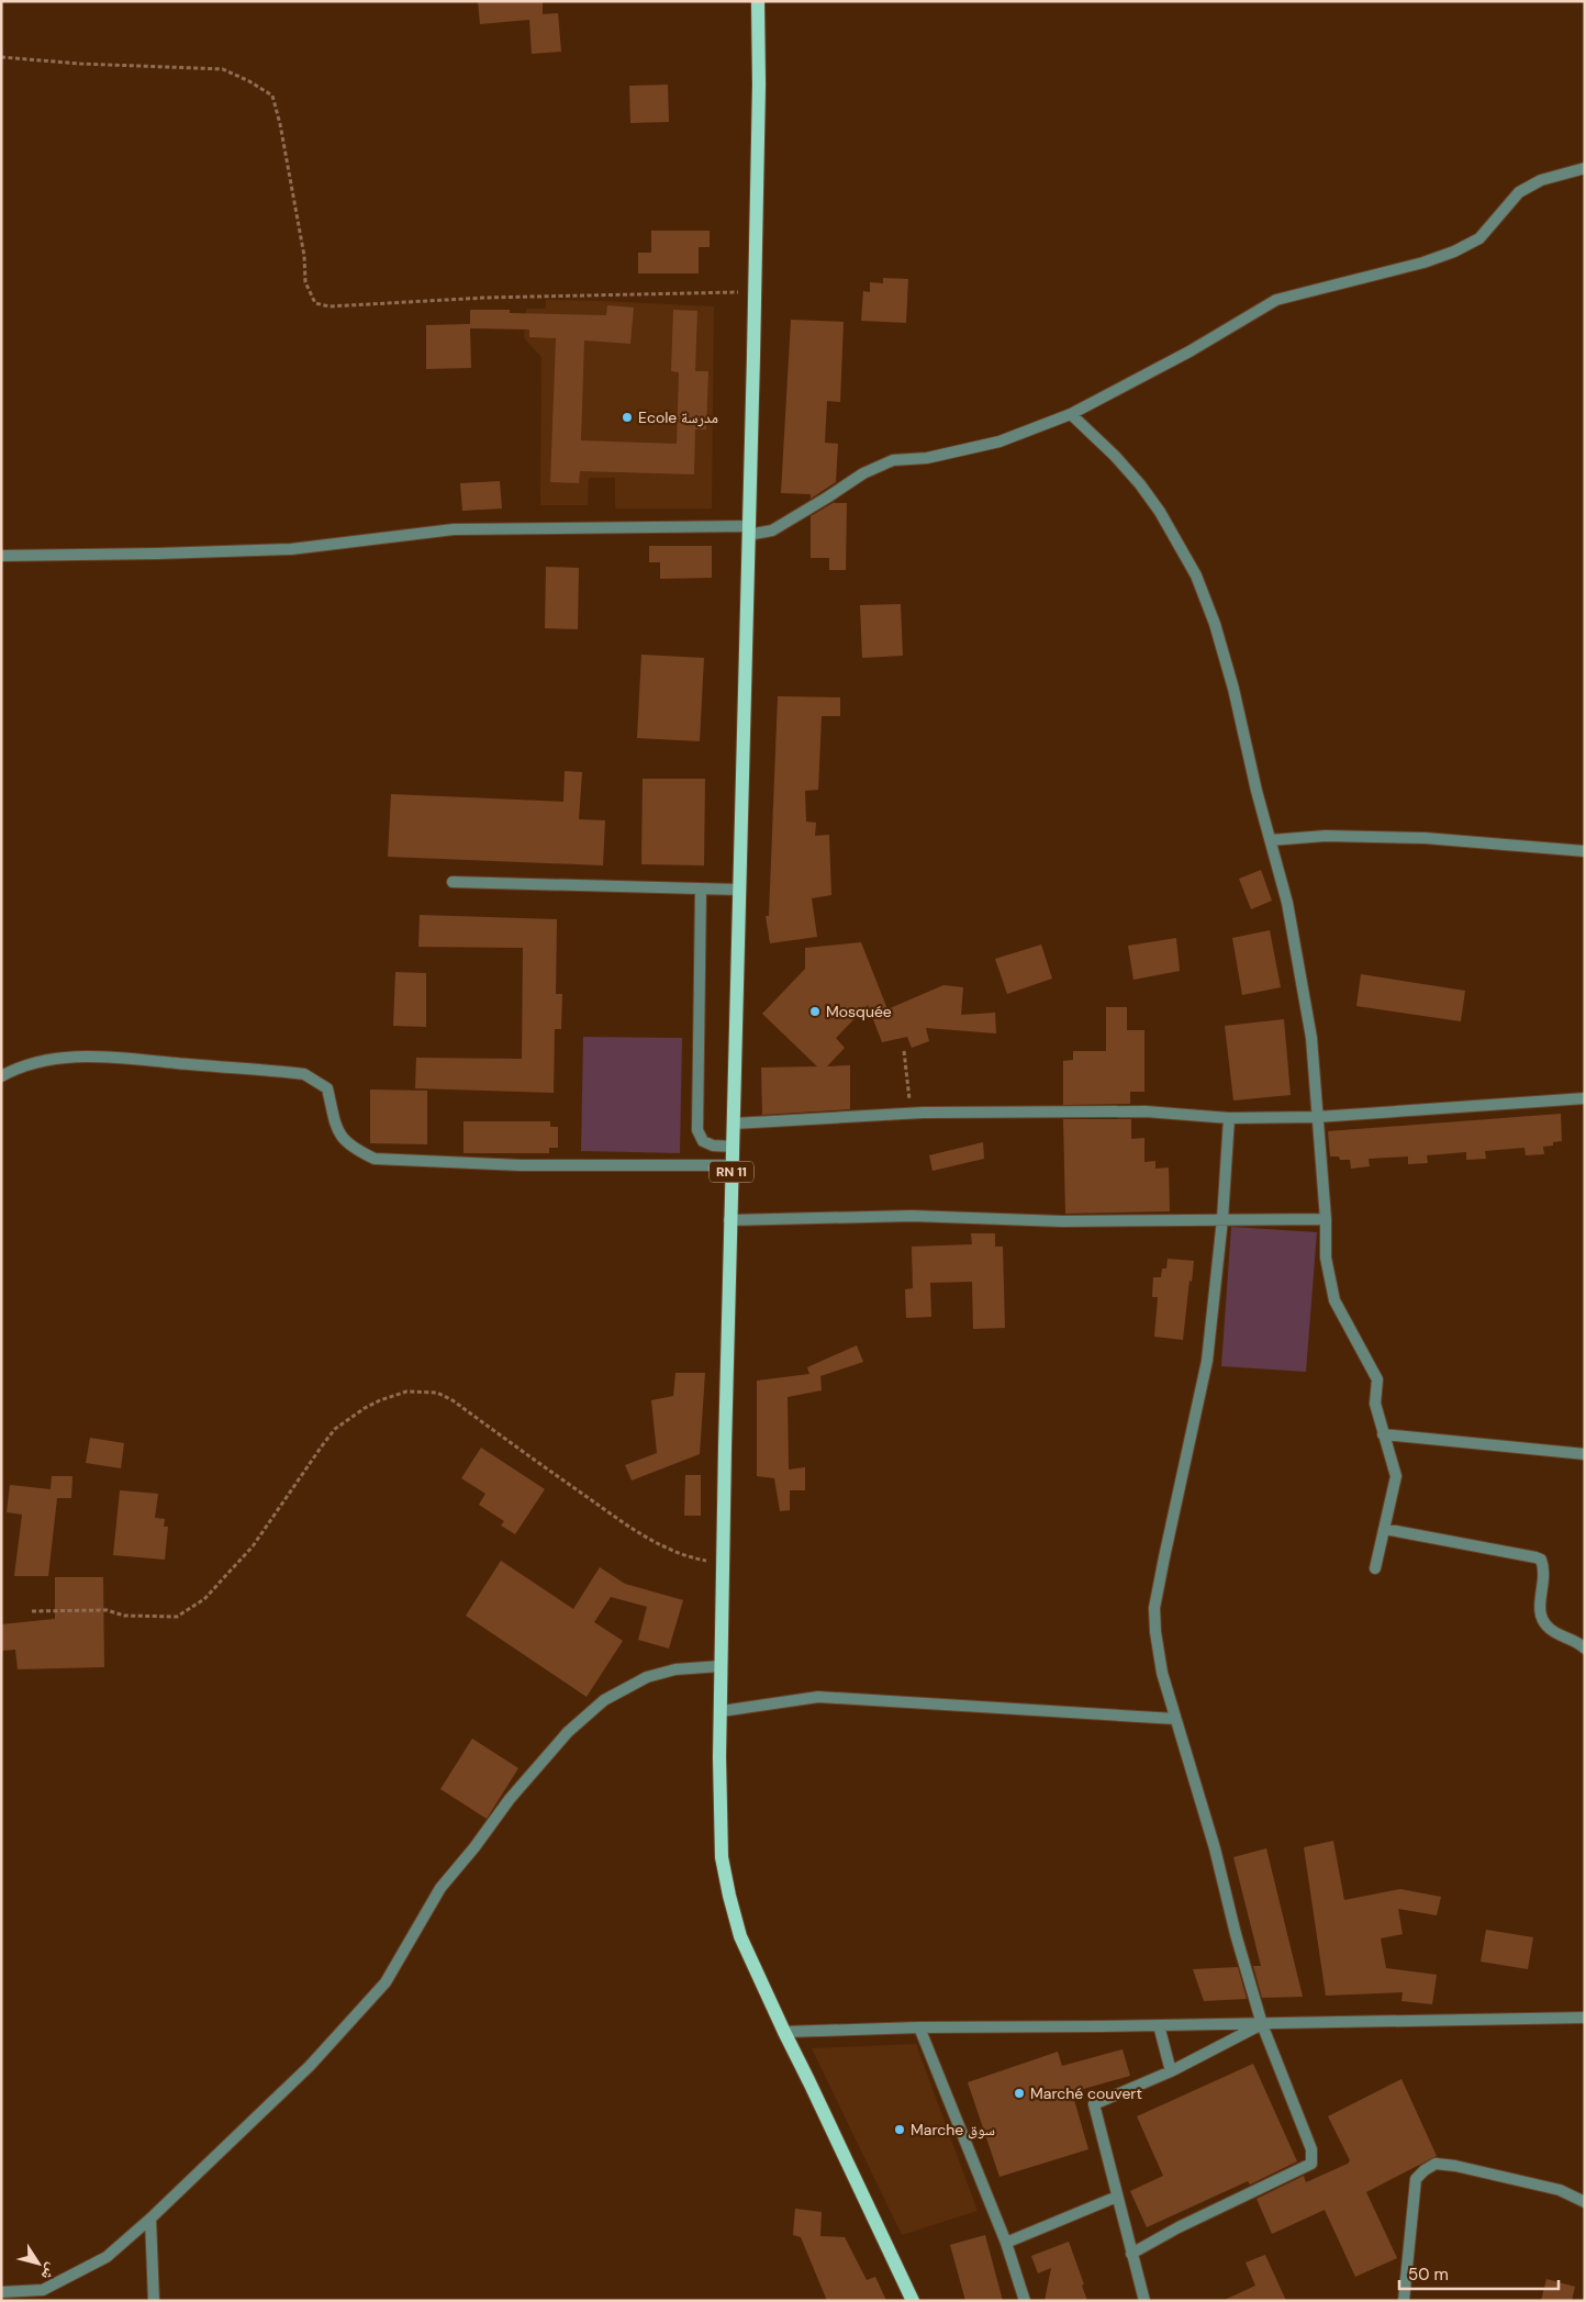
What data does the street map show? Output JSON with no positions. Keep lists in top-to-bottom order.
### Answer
{
  "streets": {
    "main road": ["RN 11"]
  },
  "places": [
    "Ecole مدرسة",
    "Mosquée",
    "Marché couvert",
    "Marche سوق"
  ],
  "scale_bar": "50 m",
  "north": "bottom right"
}
